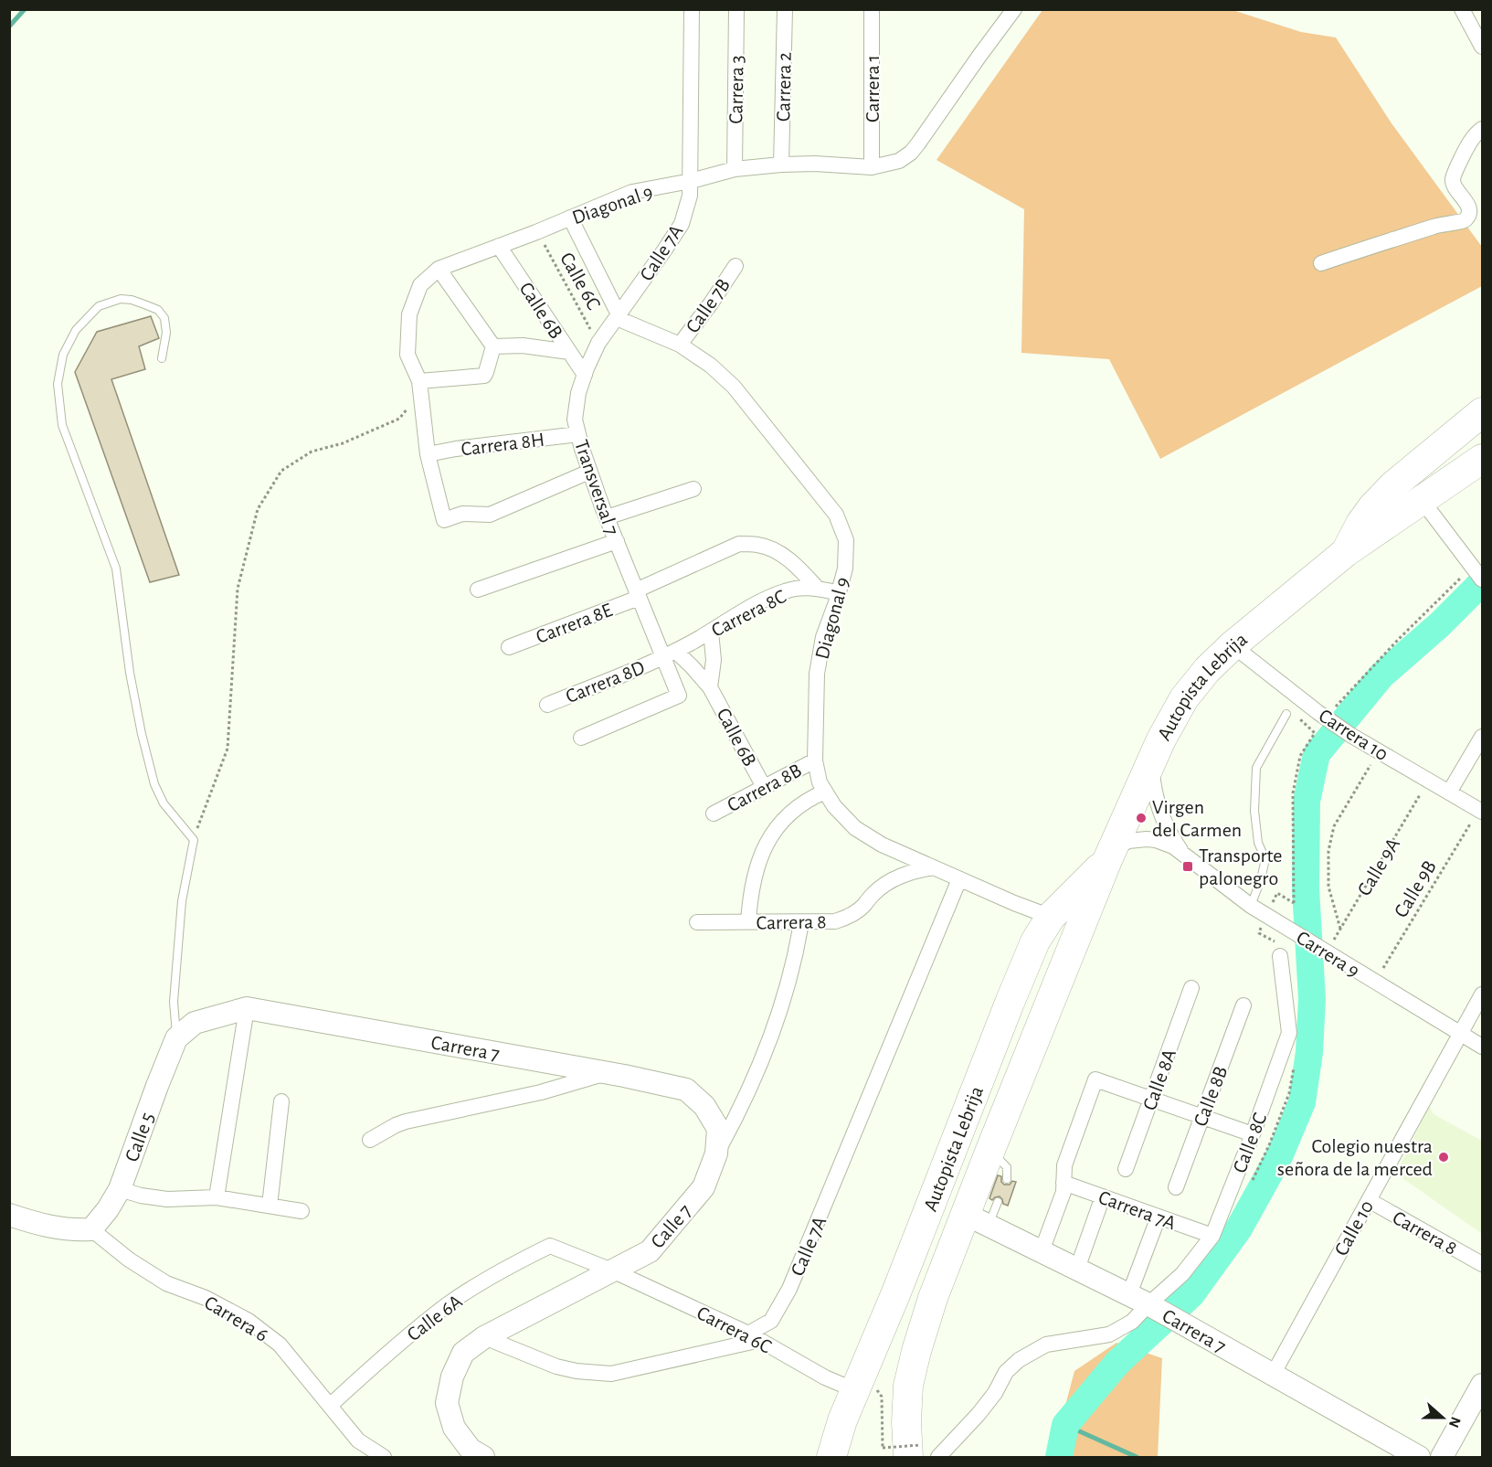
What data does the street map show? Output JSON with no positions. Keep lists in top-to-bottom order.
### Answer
{
  "streets": {
    "highway": ["Autopista Lebrija"],
    "street": [
      "Carrera 2",
      "Carrera 1",
      "Carrera 3",
      "Diagonal 9",
      "Calle 7A",
      "Calle 7B",
      "Calle 6B",
      "Carrera 8H",
      "Transversal 7",
      "Carrera 8C",
      "Carrera 8E",
      "Carrera 8D",
      "Carrera 10",
      "Carrera 8B",
      "Carrera 8",
      "Carrera 9",
      "Carrera 7",
      "Calle 8A",
      "Calle 8B",
      "Calle 5",
      "Calle 8C",
      "Carrera 7A",
      "Calle 7",
      "Calle 10",
      "Calle 6A",
      "Carrera 6",
      "Carrera 6C"
    ],
    "path": ["Calle 6C", "Calle 9A", "Calle 9B"]
  },
  "crossings": [
    ["Carrera 2", "Diagonal 9"],
    ["Carrera 1", "Diagonal 9"],
    ["Carrera 3", "Diagonal 9"],
    ["Diagonal 9", "Calle 7A"],
    ["Diagonal 9", "Calle 6C"],
    ["Diagonal 9", "Calle 7B"],
    ["Diagonal 9", "Calle 6B"],
    ["Diagonal 9", "Carrera 8H"],
    ["Diagonal 9", "Transversal 7"],
    ["Diagonal 9", "Carrera 8C"],
    ["Diagonal 9", "Autopista Lebrija"],
    ["Diagonal 9", "Carrera 8B"],
    ["Diagonal 9", "Carrera 8"],
    ["Calle 7A", "Transversal 7"],
    ["Calle 7A", "Calle 7"],
    ["Calle 7A", "Carrera 6C"],
    ["Calle 6C", "Transversal 7"],
    ["Calle 6B", "Transversal 7"],
    ["Calle 6B", "Carrera 8C"],
    ["Calle 6B", "Carrera 8D"],
    ["Calle 6B", "Carrera 8B"],
    ["Carrera 8H", "Transversal 7"],
    ["Transversal 7", "Carrera 8C"],
    ["Transversal 7", "Carrera 8E"],
    ["Transversal 7", "Carrera 8D"],
    ["Carrera 8C", "Carrera 8D"],
    ["Autopista Lebrija", "Carrera 10"],
    ["Autopista Lebrija", "Carrera 9"],
    ["Autopista Lebrija", "Carrera 7"],
    ["Autopista Lebrija", "Carrera 6C"],
    ["Carrera 10", "Calle 9A"],
    ["Carrera 10", "Calle 9B"],
    ["Calle 9A", "Carrera 9"],
    ["Calle 9B", "Carrera 9"],
    ["Carrera 8", "Calle 7"],
    ["Carrera 8", "Calle 10"],
    ["Carrera 9", "Calle 10"],
    ["Carrera 7", "Calle 5"],
    ["Carrera 7", "Calle 8C"],
    ["Carrera 7", "Calle 7"],
    ["Carrera 7", "Calle 10"],
    ["Calle 5", "Carrera 6"],
    ["Calle 8C", "Carrera 7A"],
    ["Calle 7", "Carrera 6C"],
    ["Calle 6A", "Carrera 6"],
    ["Calle 6A", "Carrera 6C"]
  ],
  "places": {
    "other": ["Virgen del Carmen", "Colegio nuestra señora de la merced"],
    "transit": ["Transporte palonegro"]
  },
  "north": "right"
}
